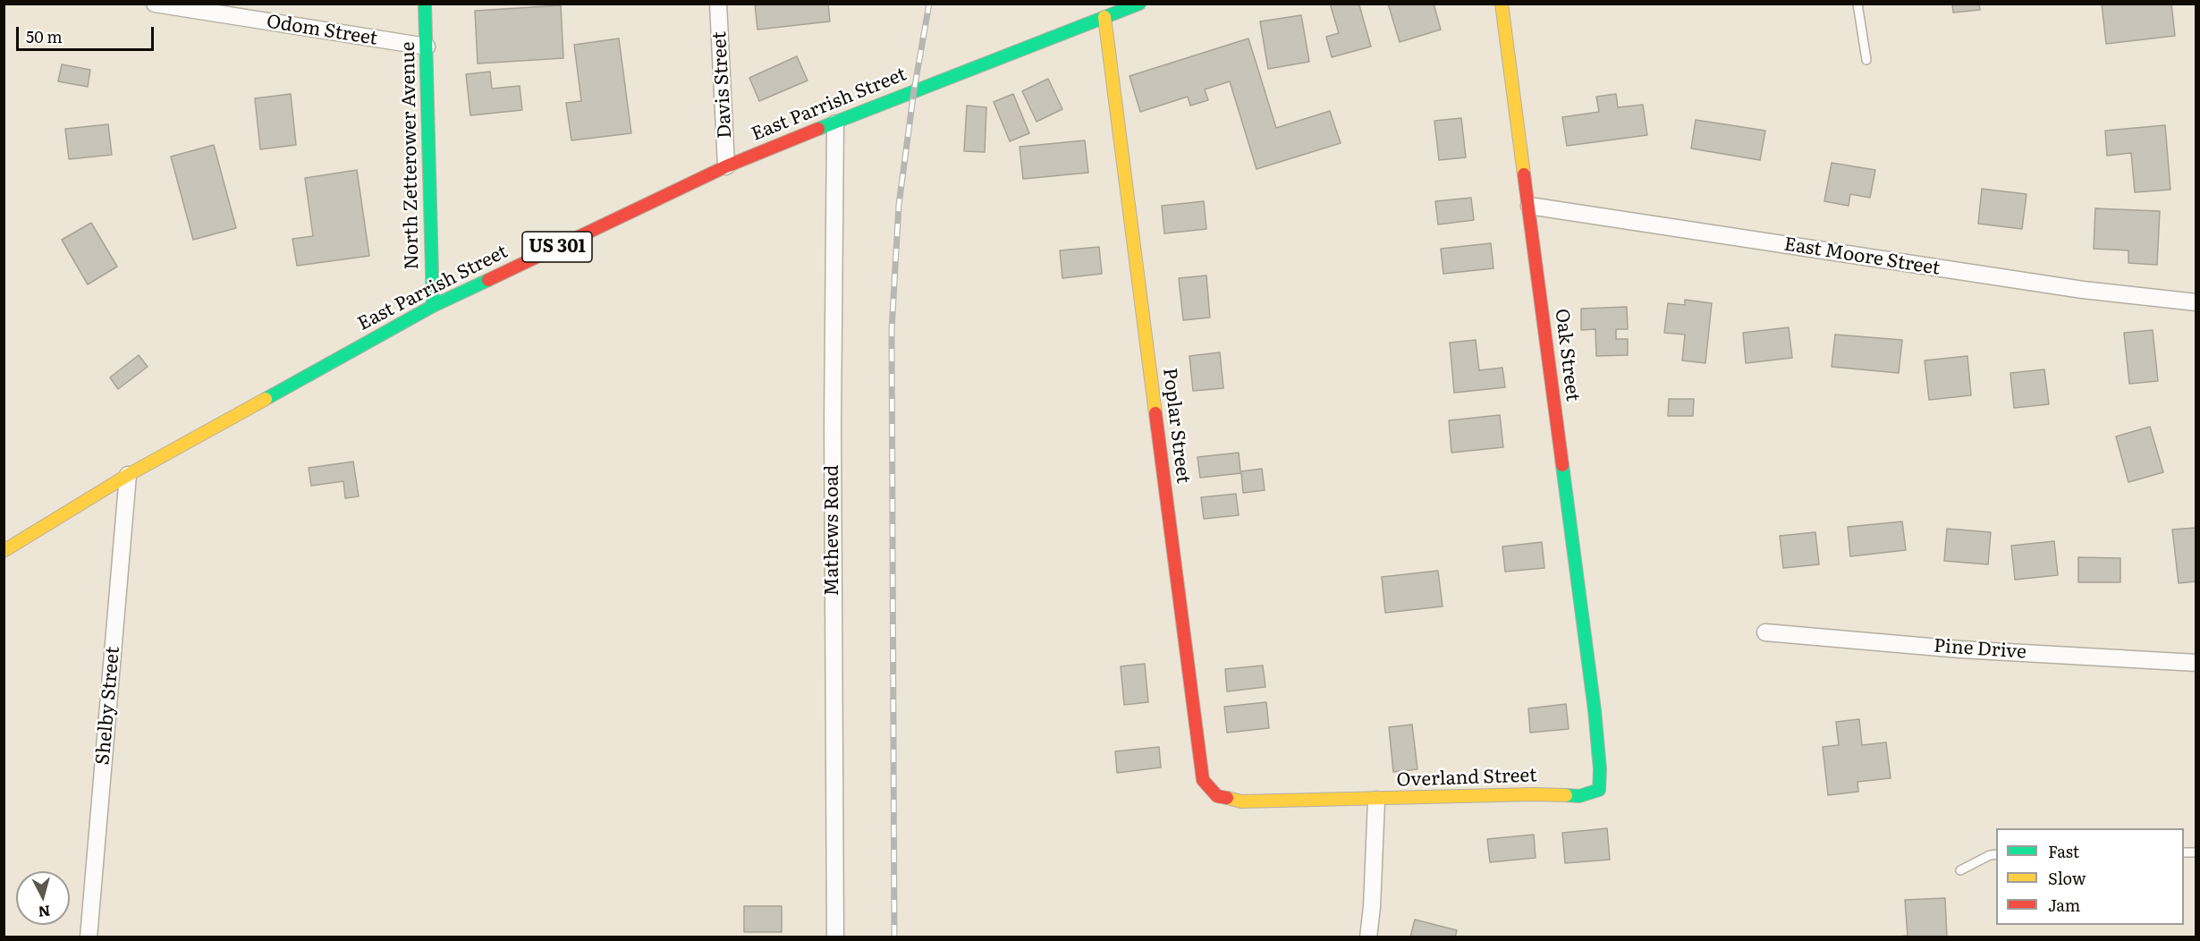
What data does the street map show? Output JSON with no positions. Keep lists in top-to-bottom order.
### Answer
{
  "streets": {
    "street": [
      "Odom Street",
      "Davis Street",
      "East Parrish Street",
      "North Zetterower Avenue",
      "US 301",
      "East Moore Street",
      "Oak Street",
      "Poplar Street",
      "Mathews Road",
      "Pine Drive",
      "Shelby Street",
      "Overland Street"
    ]
  },
  "crossings": [
    ["Odom Street", "North Zetterower Avenue"],
    ["Davis Street", "East Parrish Street"],
    ["East Parrish Street", "North Zetterower Avenue"],
    ["East Parrish Street", "Poplar Street"],
    ["East Parrish Street", "Mathews Road"],
    ["East Parrish Street", "Shelby Street"],
    ["East Moore Street", "Oak Street"],
    ["Oak Street", "Overland Street"],
    ["Poplar Street", "Overland Street"]
  ],
  "legend": ["Fast", "Slow", "Jam"],
  "scale_bar": "50 m",
  "north": "bottom"
}
